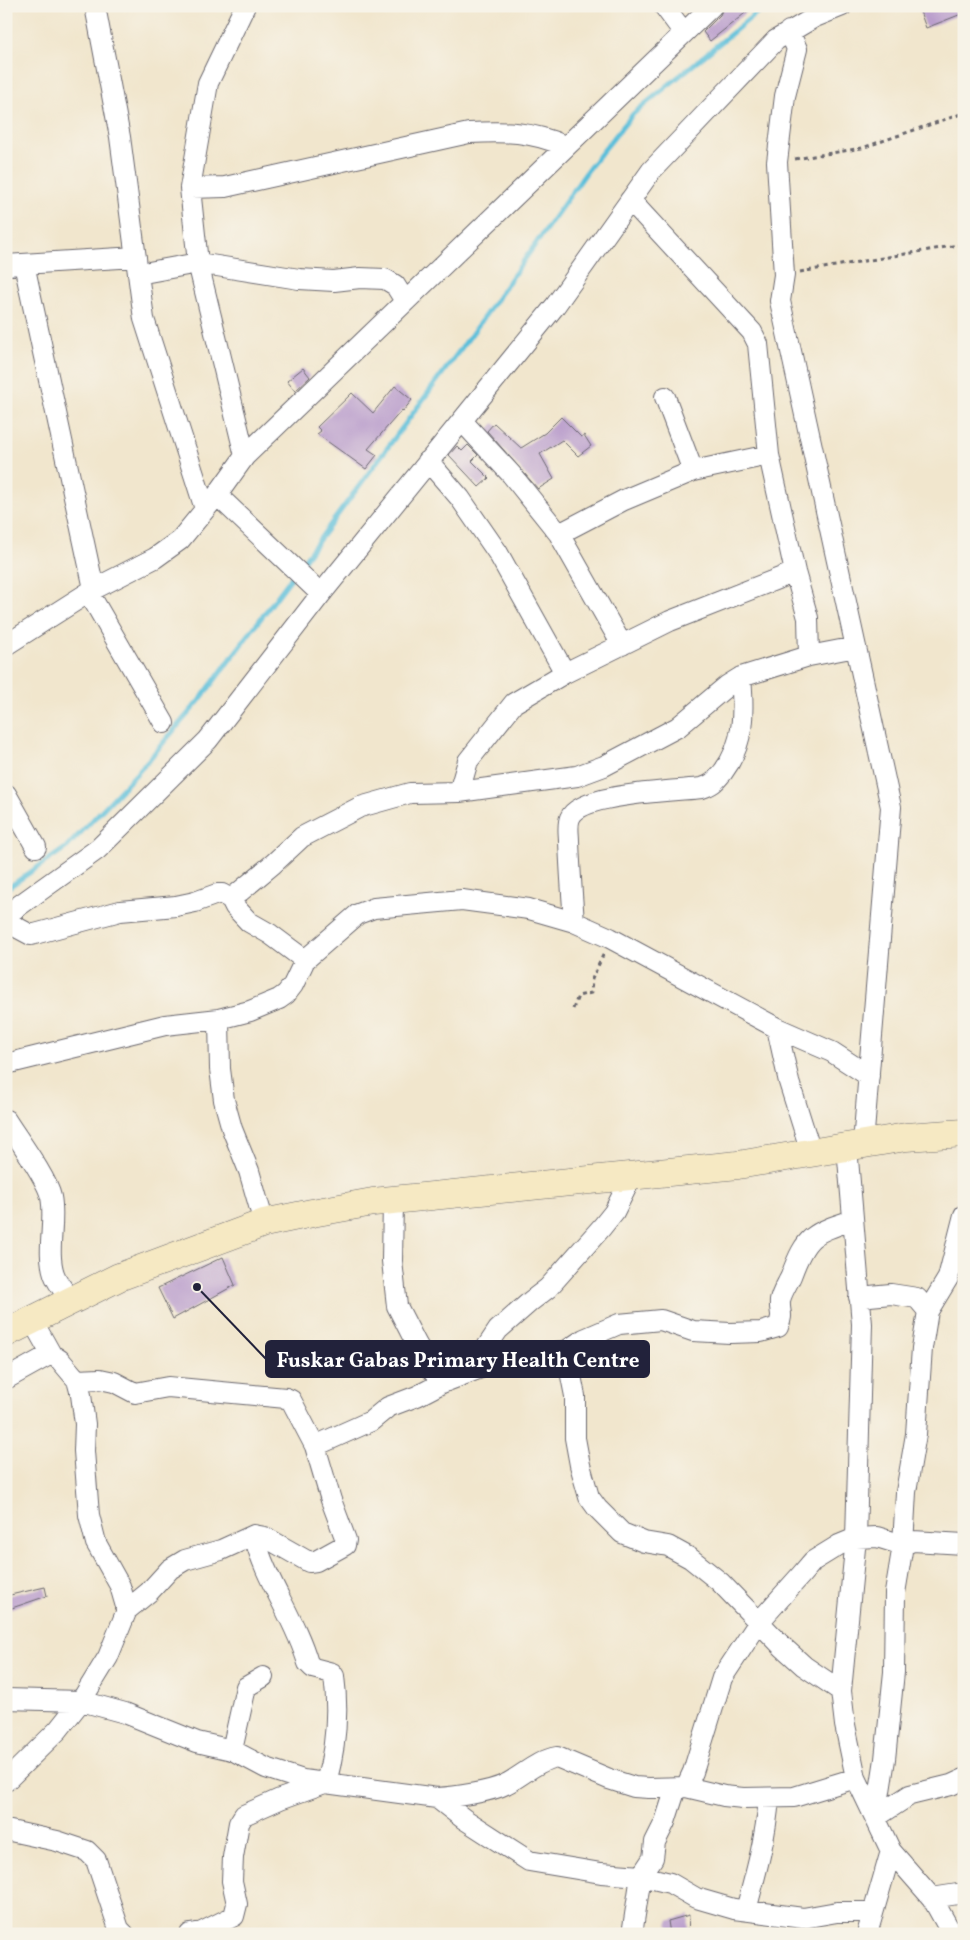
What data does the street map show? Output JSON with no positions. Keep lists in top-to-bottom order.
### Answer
{
  "places": ["Fuskar Gabas Primary Health Centre"]
}
